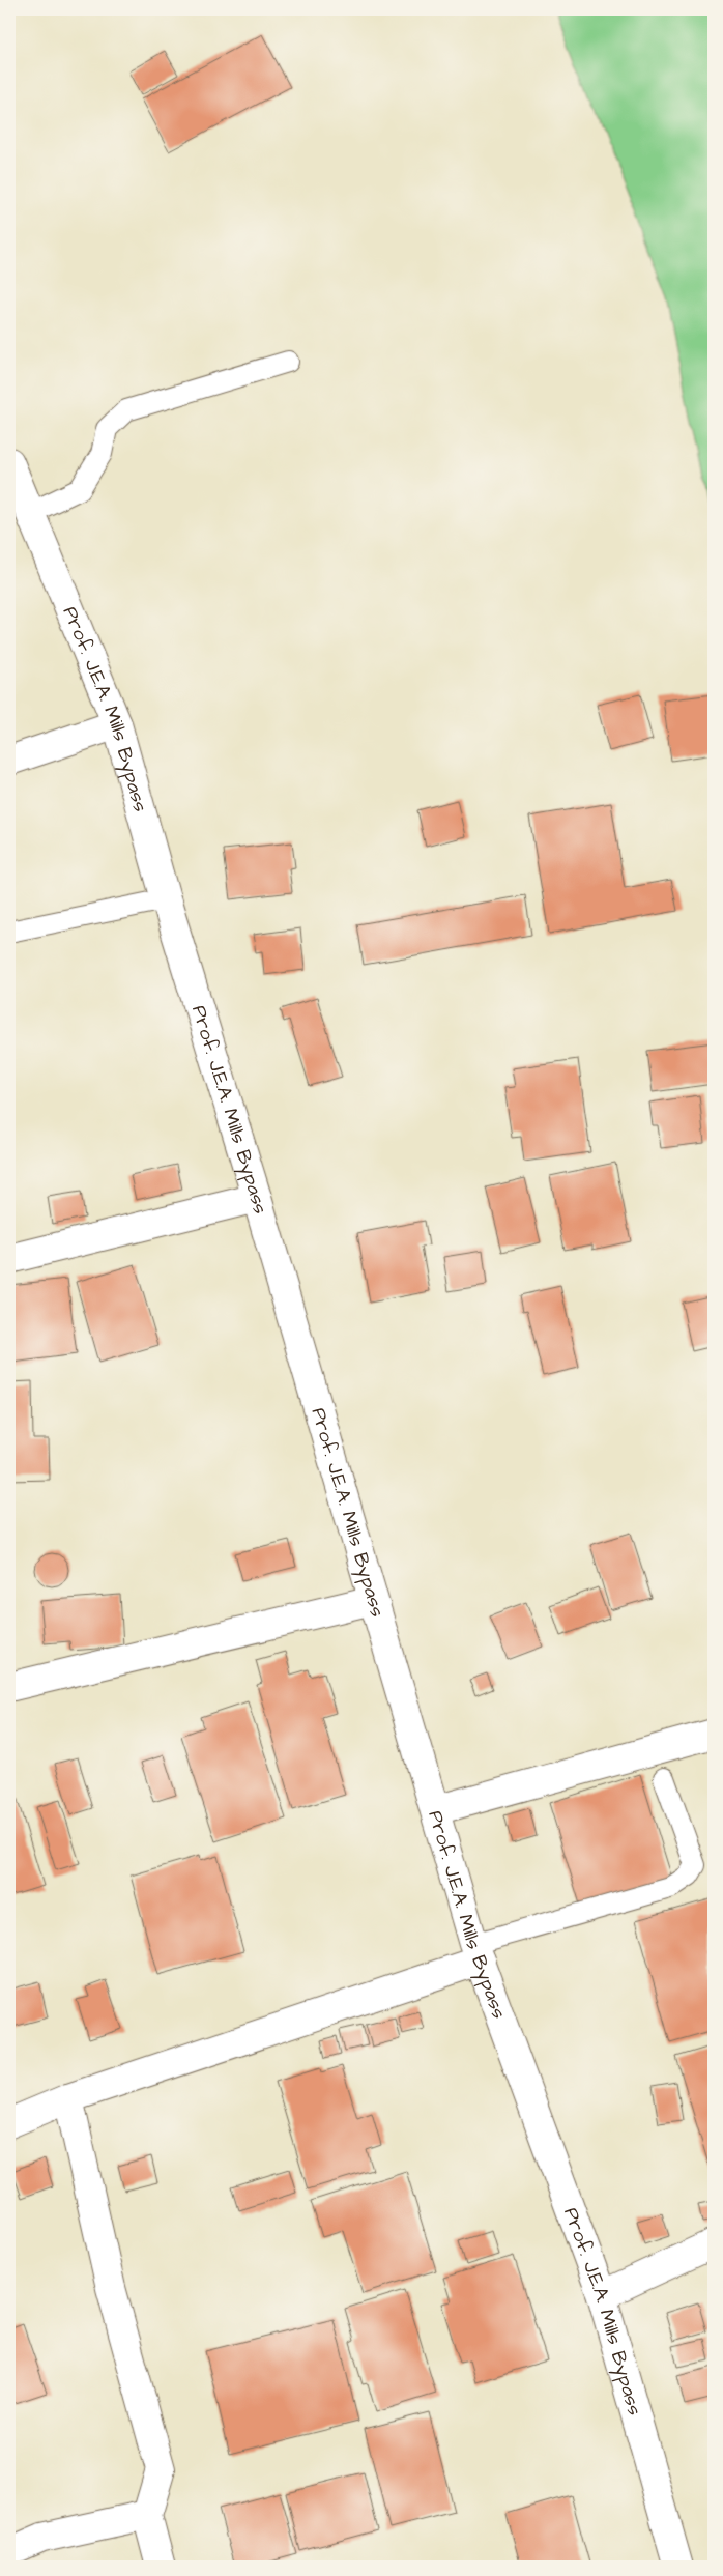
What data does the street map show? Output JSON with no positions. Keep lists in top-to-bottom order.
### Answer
{
  "streets": {
    "street": ["Prof. J.E.A. Mills Bypass"]
  }
}
